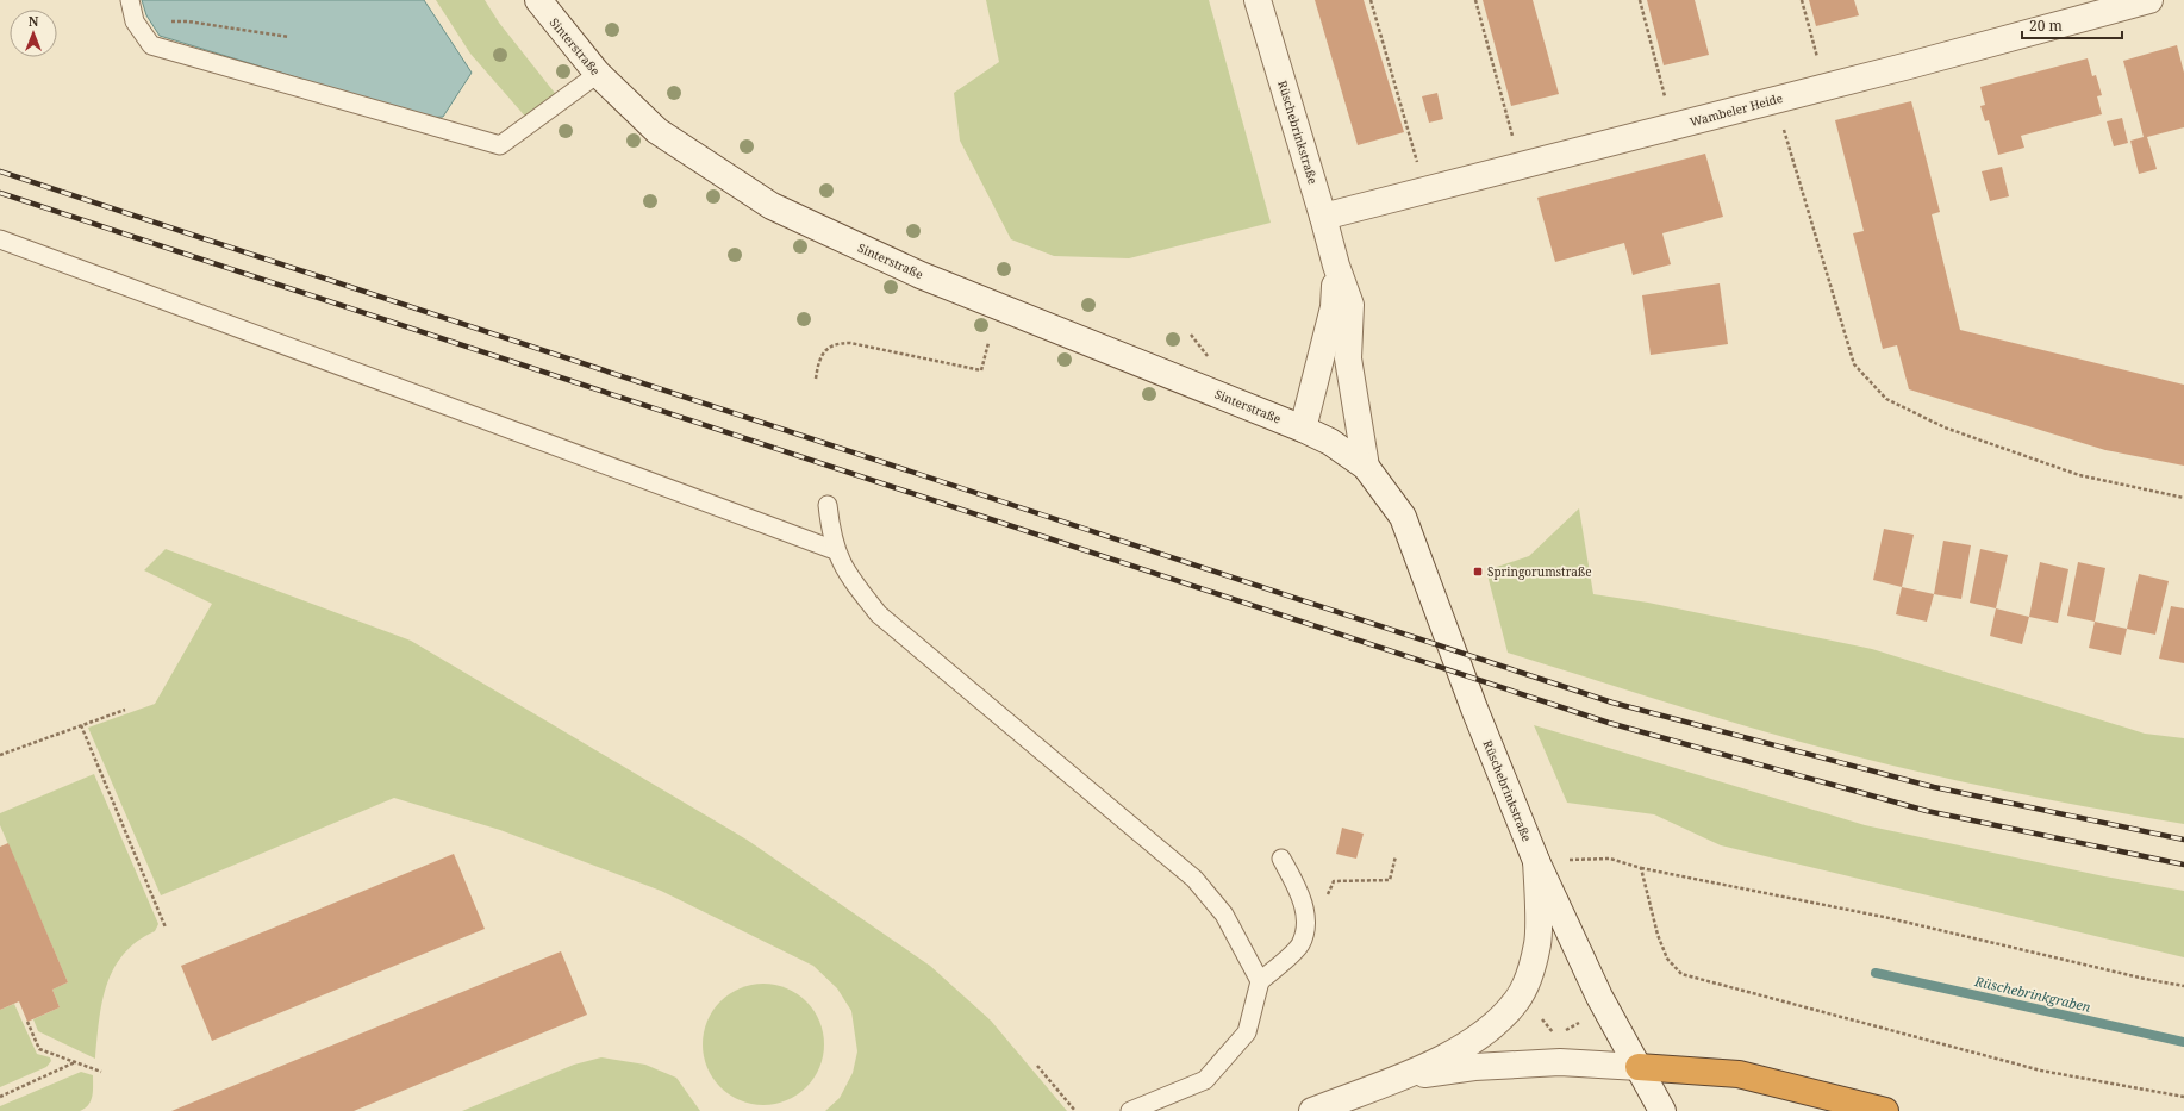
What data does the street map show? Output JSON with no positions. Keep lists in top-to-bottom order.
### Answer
{
  "streets": {
    "street": ["Sinterstraße", "Wambeler Heide", "Rüschebrinkstraße"]
  },
  "crossings": [
    ["Sinterstraße", "Rüschebrinkstraße"],
    ["Wambeler Heide", "Rüschebrinkstraße"]
  ],
  "water": ["Rüschebrinkgraben"],
  "places": {
    "transit": ["Springorumstraße"]
  },
  "scale_bar": "20 m",
  "north": "top"
}
